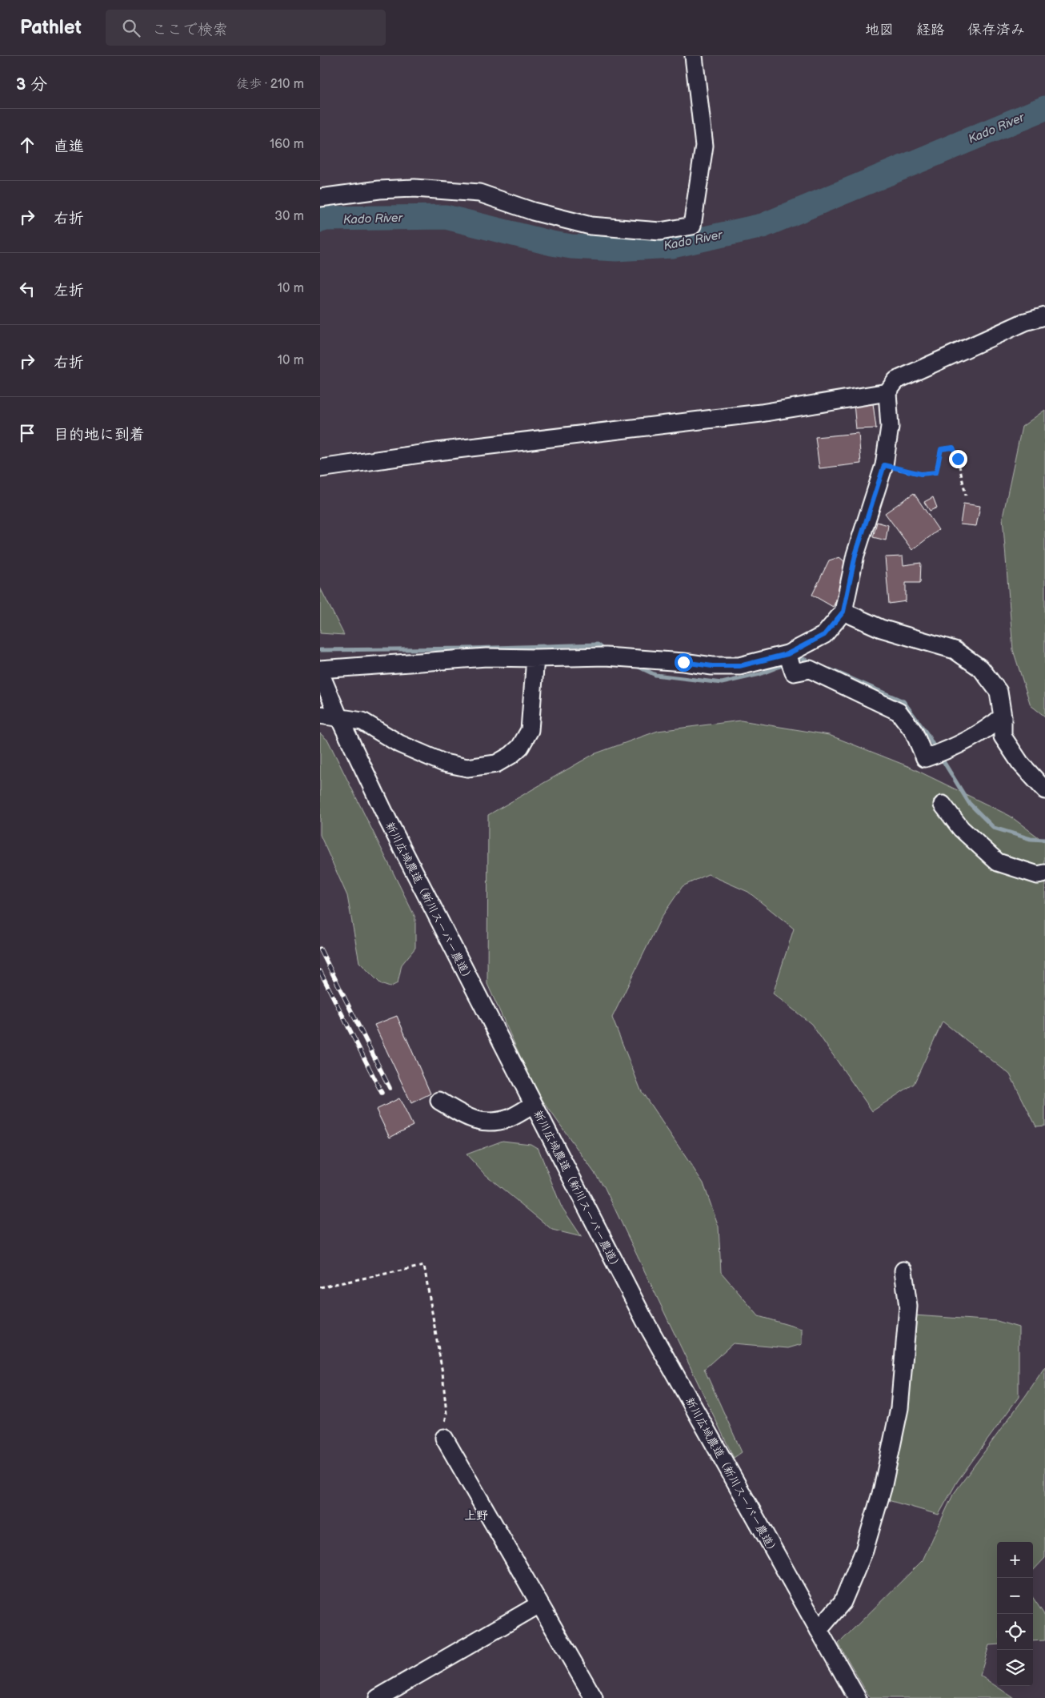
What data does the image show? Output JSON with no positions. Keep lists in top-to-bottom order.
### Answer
{
  "streets": {
    "street": ["新川広域農道（新川スーパー農道）"]
  },
  "districts": ["上野"],
  "water": ["Kado River"],
  "page": {
    "header": "Pathlet",
    "search": "ここで検索",
    "nav": ["地図", "経路", "保存済み"],
    "heading": ["3 分", "徒歩 · 210 m"],
    "list": [
      ["直進", "160 m"],
      ["右折", "30 m"],
      ["左折", "10 m"],
      ["右折", "10 m"],
      "目的地に到着"
    ],
    "map_buttons": ["+", "−"]
  }
}
